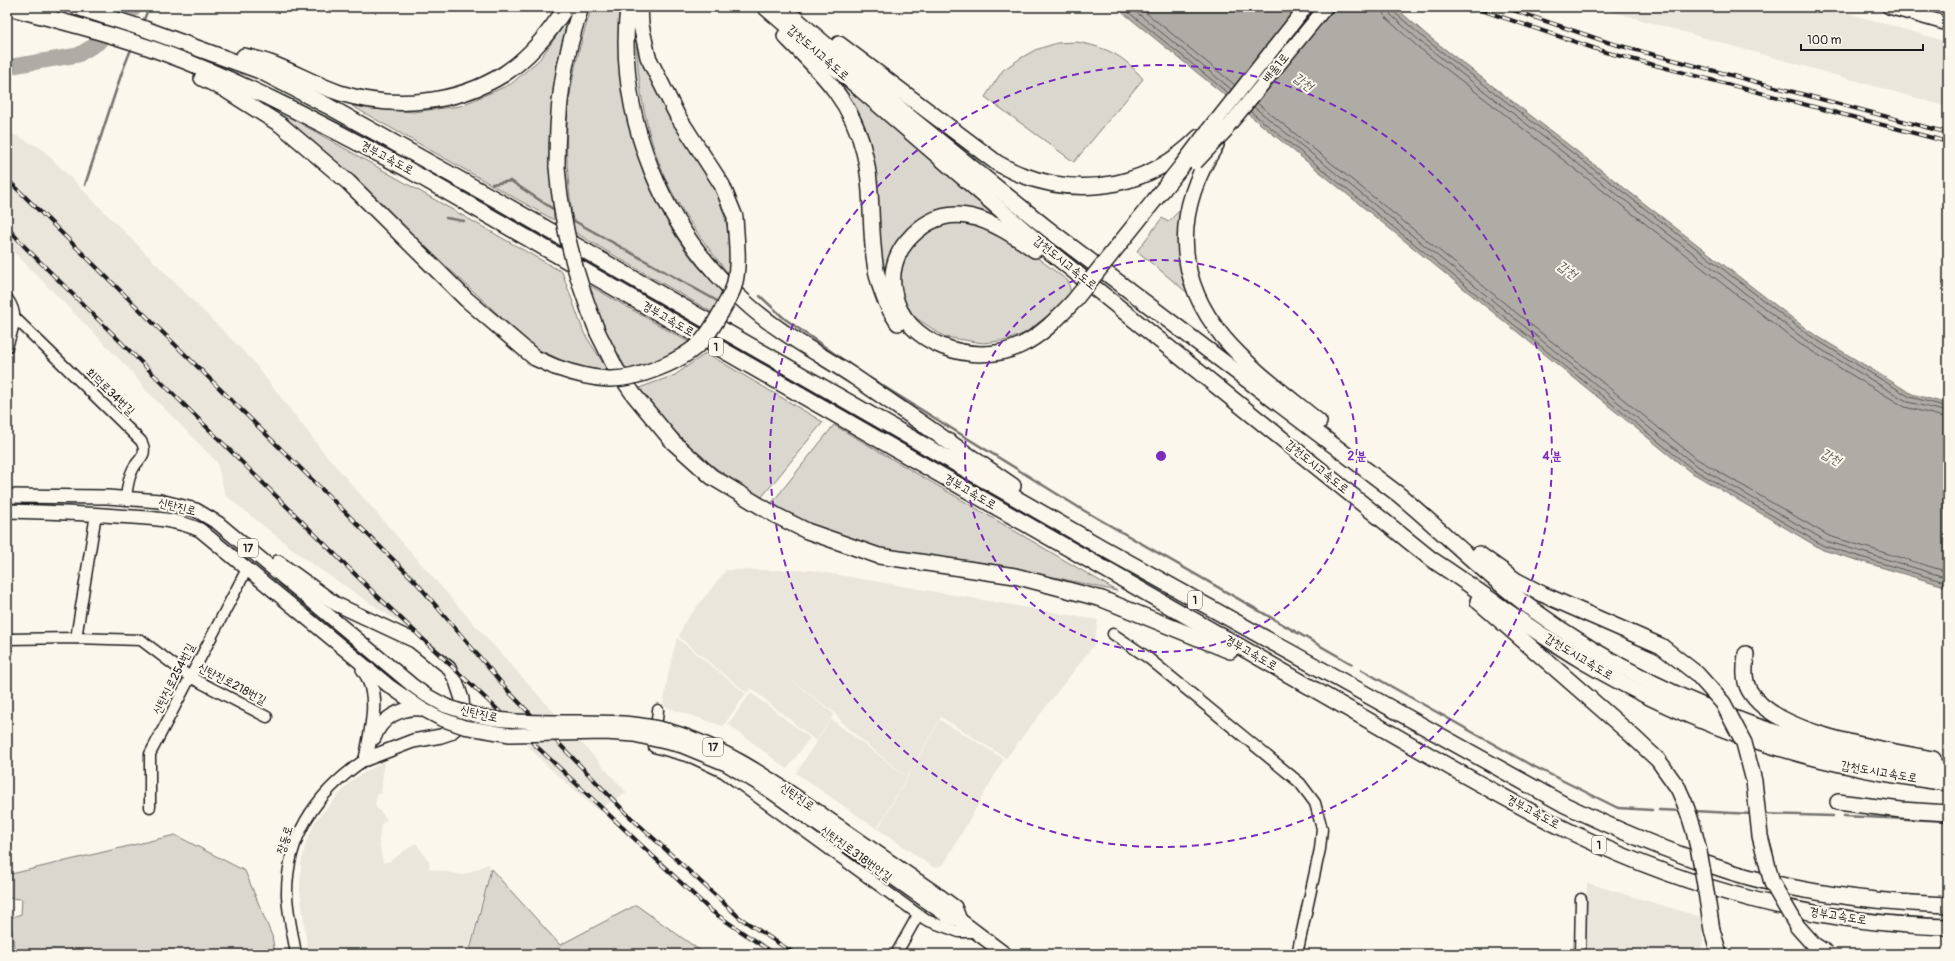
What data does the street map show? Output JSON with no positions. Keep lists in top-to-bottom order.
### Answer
{
  "streets": {
    "highway": ["갑천도시고속도로", "경부고속도로", "1"],
    "main road": ["배울1로", "신탄진로", "17"],
    "street": [
      "회덕로34번길",
      "신탄진로254번길",
      "신탄진로218번길",
      "장동로",
      "신탄진로318번안길"
    ]
  },
  "crossings": [
    ["회덕로34번길", "신탄진로"],
    ["신탄진로", "신탄진로254번길"],
    ["신탄진로", "신탄진로318번안길"],
    ["신탄진로254번길", "신탄진로218번길"]
  ],
  "water": ["갑천"],
  "scale_bar": "100 m",
  "rings": ["2 분", "4 분"]
}
